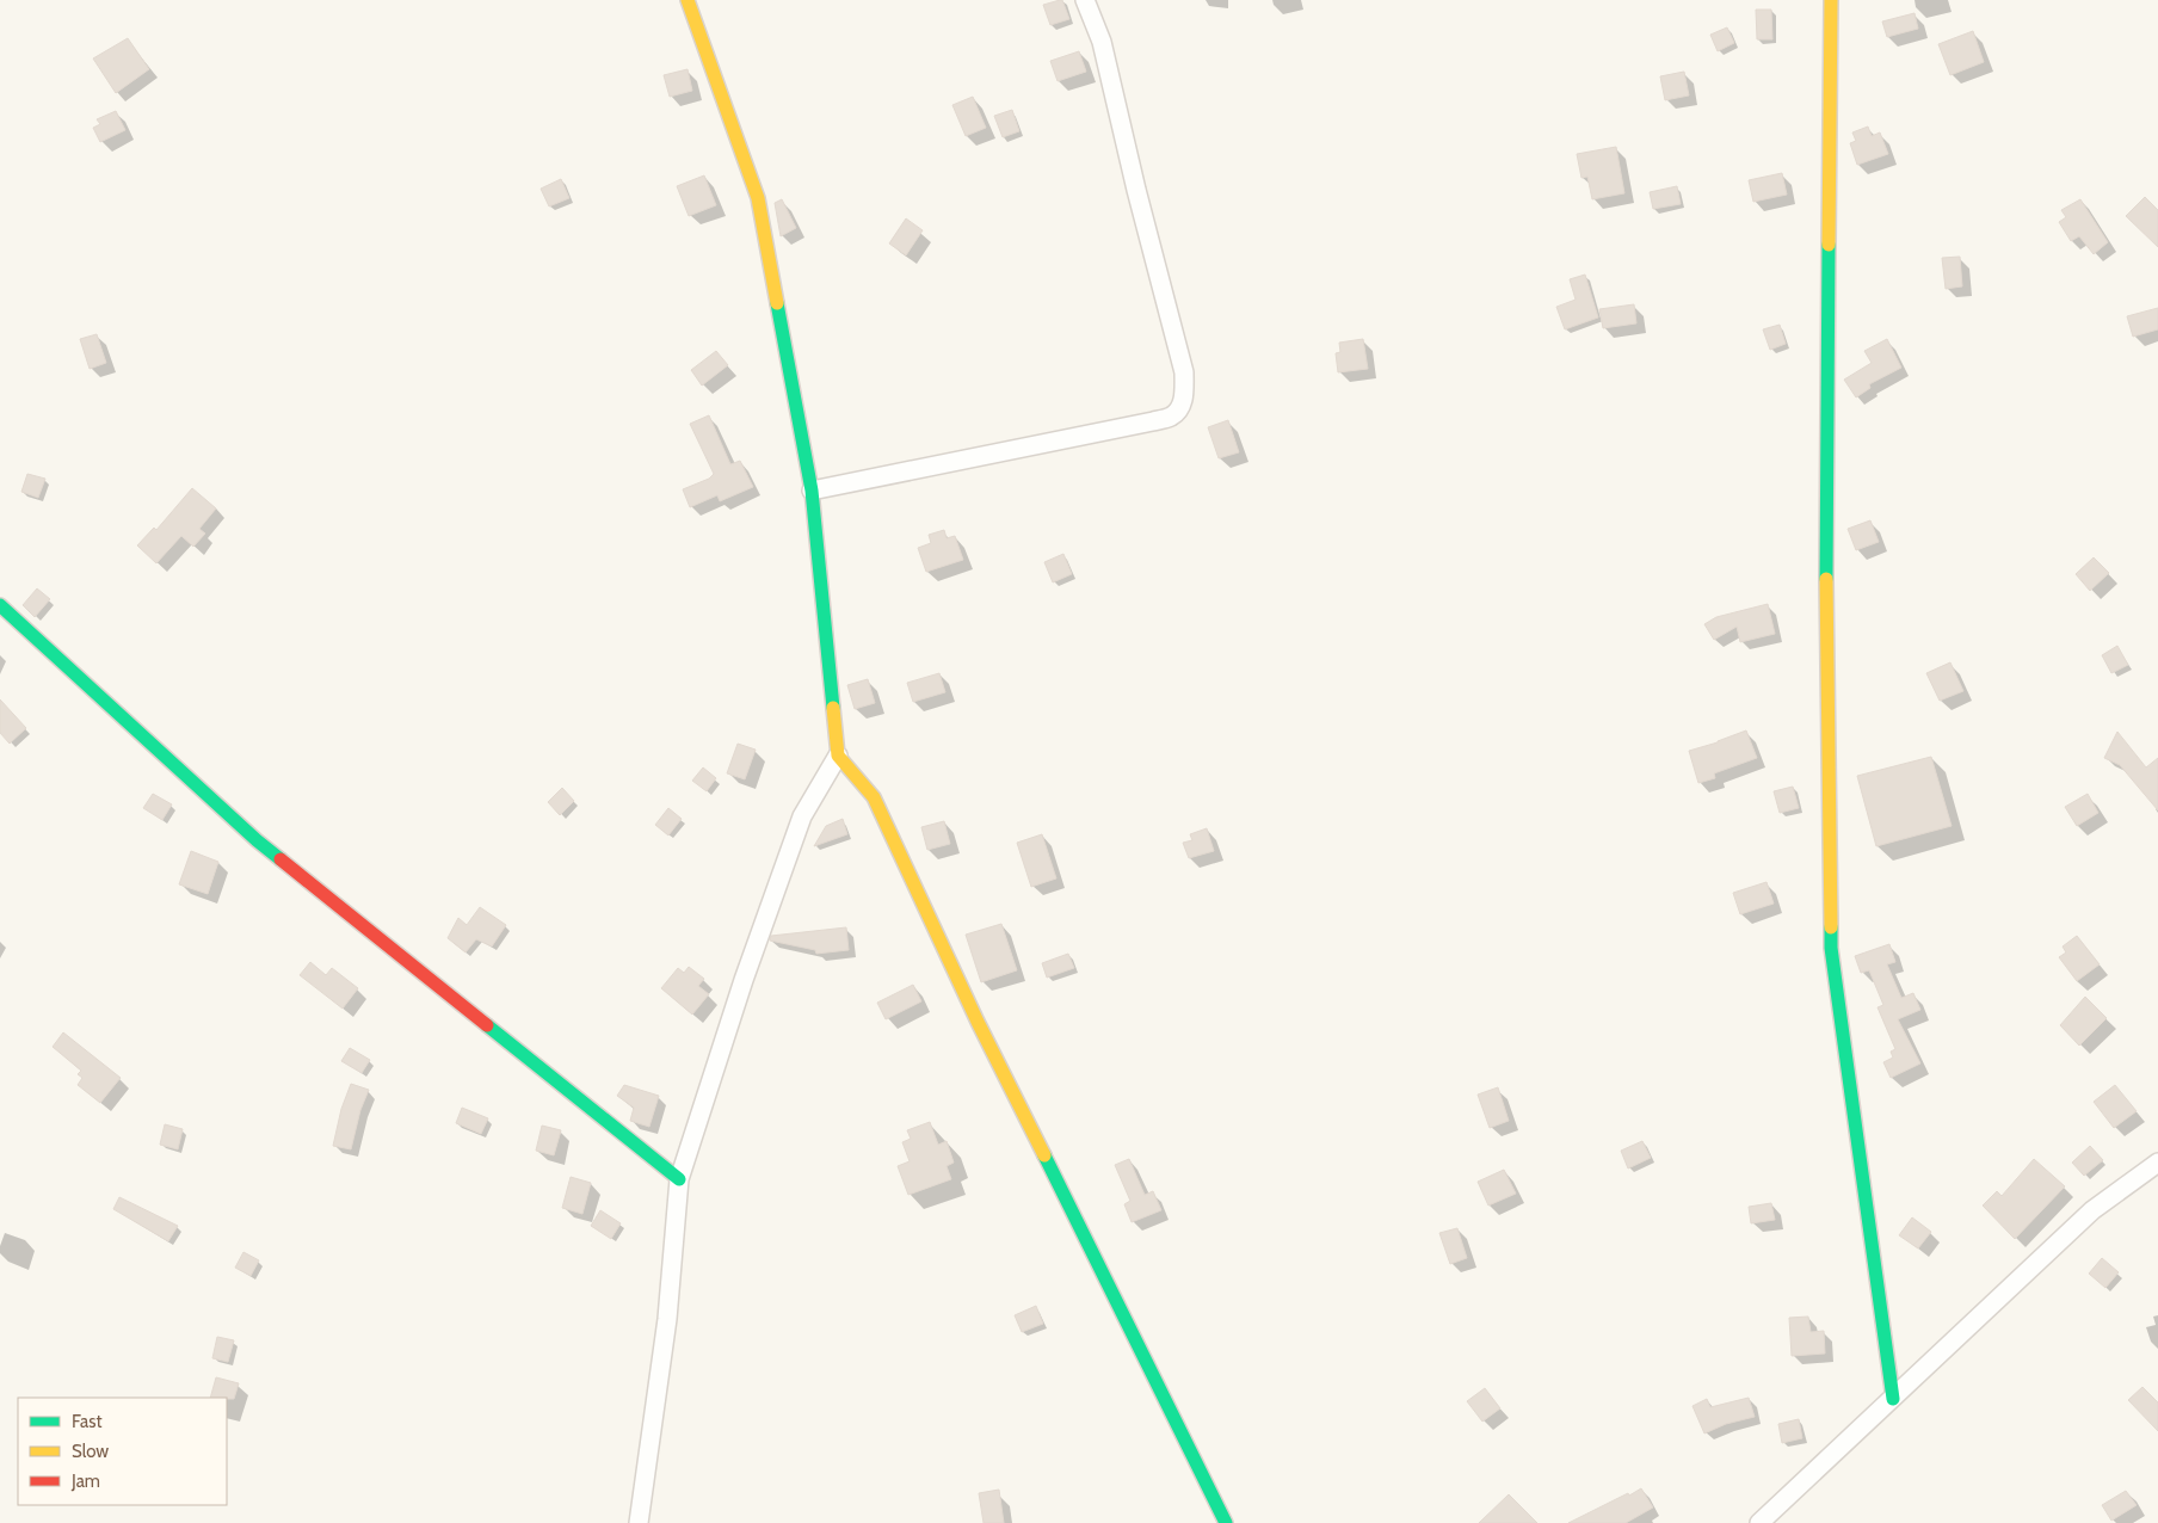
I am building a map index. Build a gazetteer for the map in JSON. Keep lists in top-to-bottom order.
{
  "legend": ["Fast", "Slow", "Jam"]
}
